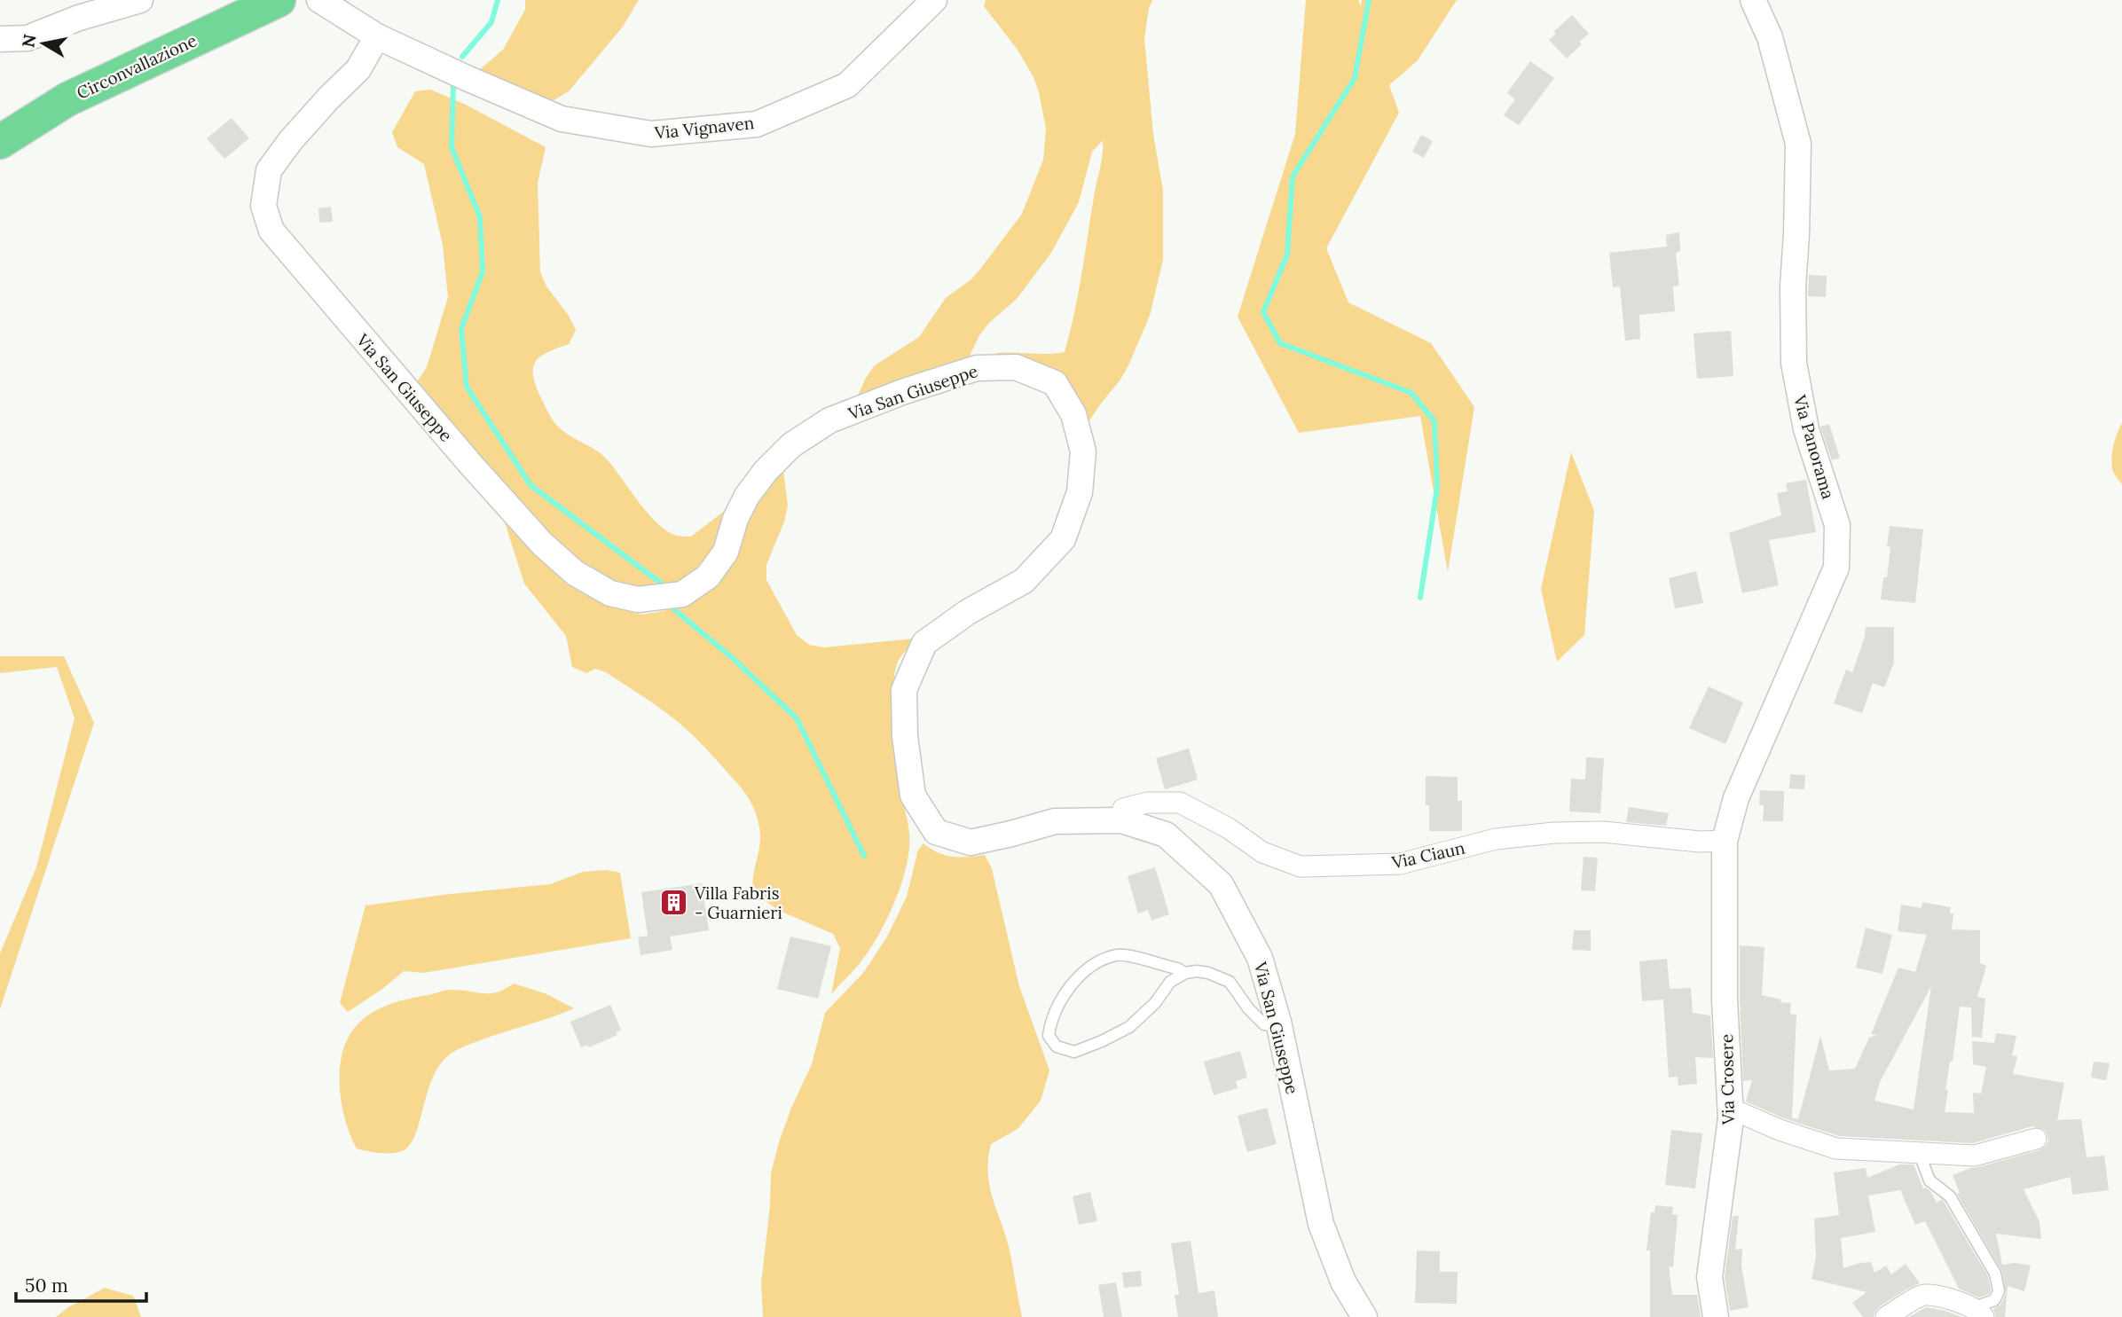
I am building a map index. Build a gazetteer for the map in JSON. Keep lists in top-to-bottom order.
{
  "streets": {
    "highway": ["Circonvallazione"],
    "street": [
      "Via Vignaven",
      "Via San Giuseppe",
      "Via Panorama",
      "Via Ciaun",
      "Via Crosere"
    ]
  },
  "crossings": [
    ["Via Vignaven", "Via San Giuseppe"],
    ["Via San Giuseppe", "Via Ciaun"],
    ["Via Panorama", "Via Ciaun"],
    ["Via Panorama", "Via Crosere"],
    ["Via Ciaun", "Via Crosere"]
  ],
  "places": {
    "building": ["Villa Fabris - Guarnieri"]
  },
  "scale_bar": "50 m",
  "north": "left"
}
